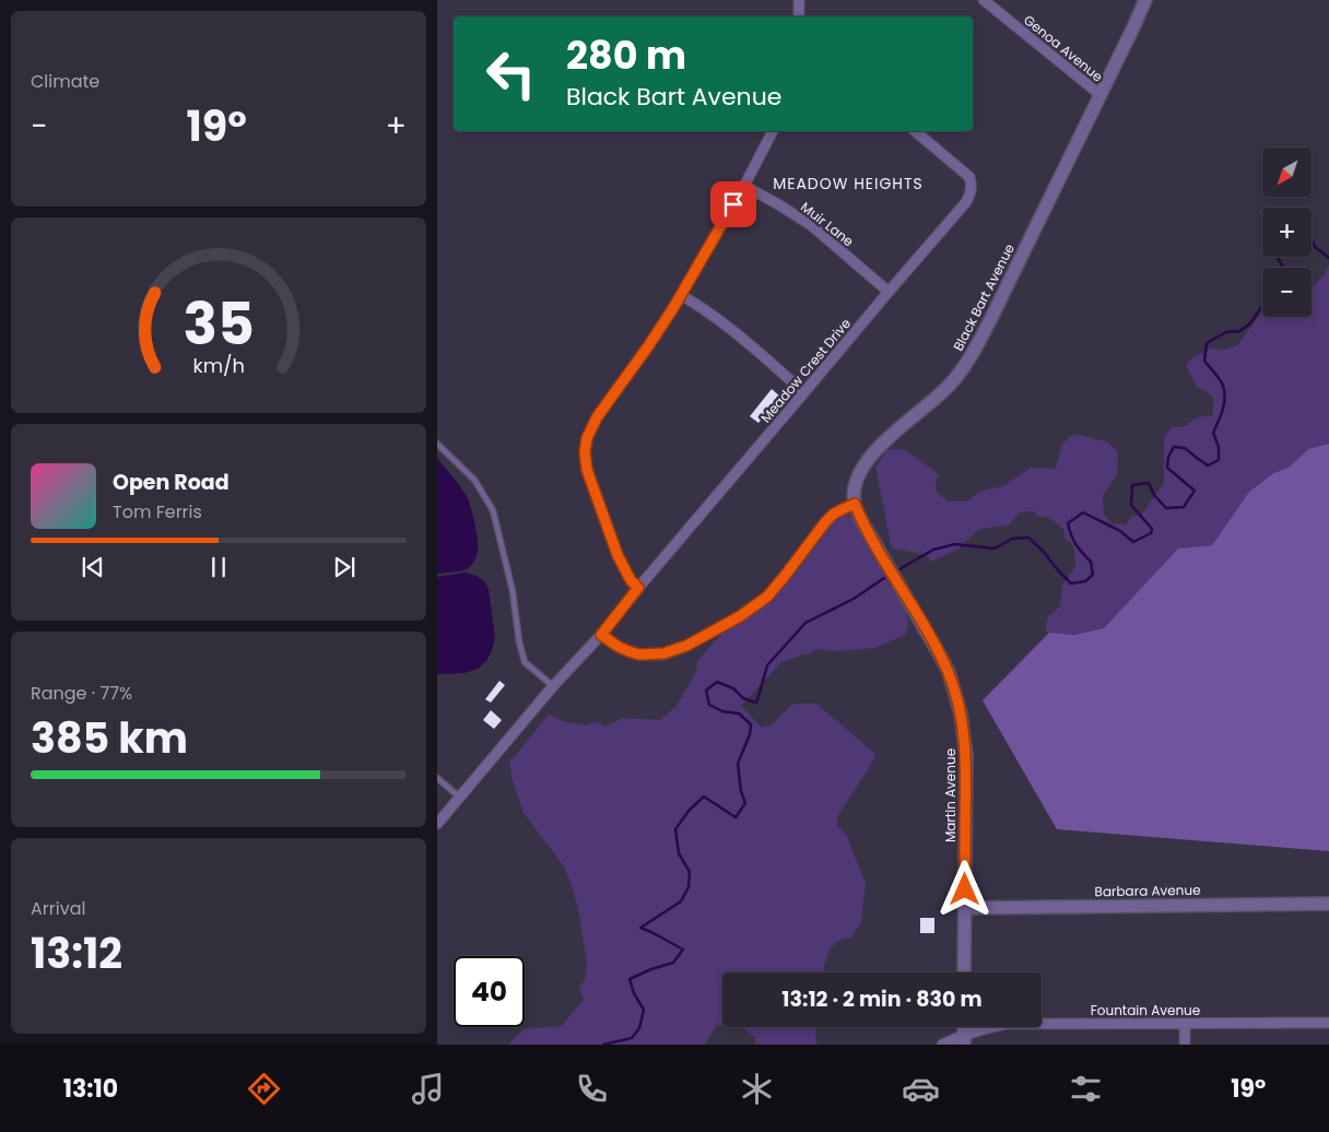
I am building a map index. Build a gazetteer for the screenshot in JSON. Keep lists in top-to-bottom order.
{
  "streets": {
    "street": [
      "Genoa Avenue",
      "Muir Lane",
      "Black Bart Avenue",
      "Meadow Crest Drive",
      "Martin Avenue",
      "Barbara Avenue",
      "Fountain Avenue"
    ]
  },
  "crossings": [
    ["Genoa Avenue", "Black Bart Avenue"],
    ["Muir Lane", "Meadow Crest Drive"],
    ["Black Bart Avenue", "Martin Avenue"],
    ["Martin Avenue", "Barbara Avenue"]
  ],
  "districts": ["MEADOW HEIGHTS"],
  "north": "bottom left",
  "page": {
    "tile": [
      "Climate",
      ["Range · 77%", "385 km"],
      ["Arrival", "13:12"]
    ],
    "turn": ["280 m", "Black Bart Avenue"],
    "heat": ["−", "19°", "+"],
    "map_buttons": ["+", "−"],
    "song": ["Open Road", "Tom Ferris"],
    "limit": "40",
    "trip": "13:12 · 2 min · 830 m",
    "tabs": ["13:10", "19°"],
    "gauge": ["35", "km/h"]
  }
}
